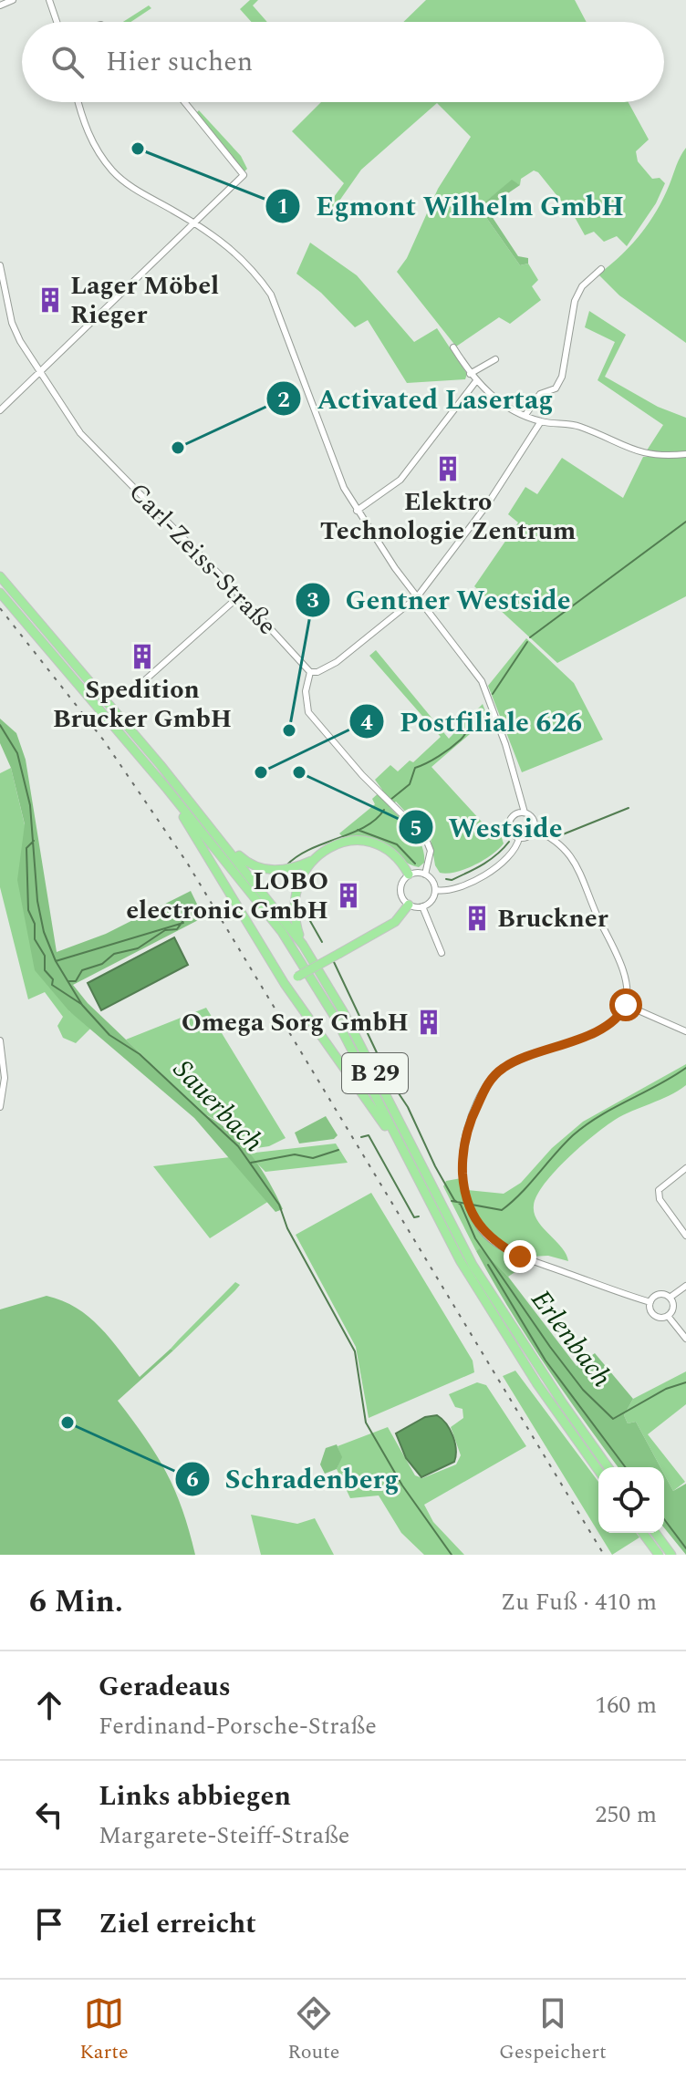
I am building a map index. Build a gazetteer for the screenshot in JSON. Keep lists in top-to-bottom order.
{
  "streets": {
    "highway": ["B 29"],
    "street": ["Carl-Zeiss-Straße"]
  },
  "water": ["Sauerbach", "Erlenbach"],
  "places": {
    "other": [
      "Egmont Wilhelm GmbH",
      "Activated Lasertag",
      "Gentner Westside",
      "Postfiliale 626",
      "Westside",
      "Schradenberg"
    ],
    "building": [
      "Lager Möbel Rieger",
      "Elektro Technologie Zentrum",
      "Spedition Brucker GmbH",
      "LOBO electronic GmbH",
      "Bruckner",
      "Omega Sorg GmbH"
    ]
  },
  "page": {
    "search": "Hier suchen",
    "heading": ["6 Min.", "Zu Fuß · 410 m"],
    "list": [
      ["Geradeaus", "Ferdinand-Porsche-Straße", "160 m"],
      ["Links abbiegen", "Margarete-Steiff-Straße", "250 m"],
      "Ziel erreicht"
    ],
    "nav": ["Karte", "Route", "Gespeichert"]
  }
}
